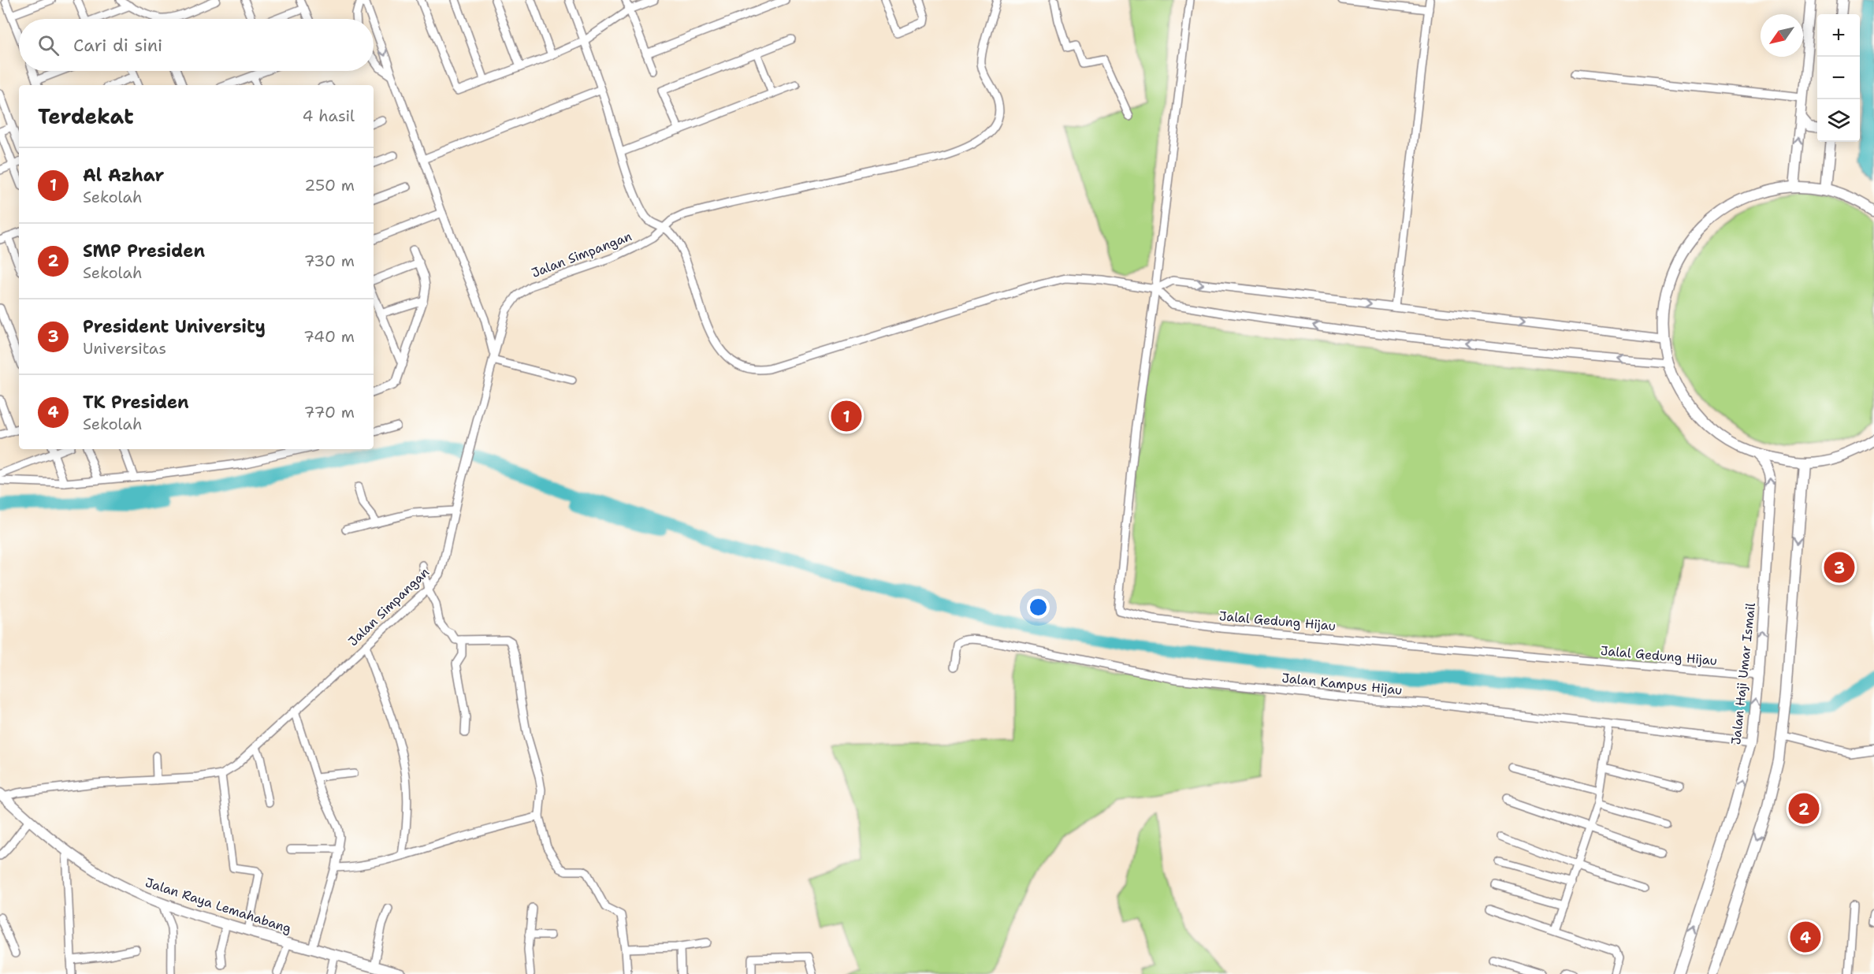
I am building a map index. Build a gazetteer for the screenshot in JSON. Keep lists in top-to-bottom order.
{
  "streets": {
    "main road": ["Jalan Haji Umar Ismail", "Jalan Raya Lemahabang"],
    "street": ["Jalan Simpangan", "Jalal Gedung Hijau", "Jalan Kampus Hijau"]
  },
  "crossings": [
    ["Jalan Simpangan", "Jalan Raya Lemahabang"],
    ["Jalal Gedung Hijau", "Jalan Haji Umar Ismail"],
    ["Jalan Haji Umar Ismail", "Jalan Kampus Hijau"]
  ],
  "north": "bottom left",
  "page": {
    "map_buttons": ["+", "−"],
    "search": "Cari di sini",
    "heading": ["Terdekat", "4 hasil"],
    "list": [
      {
        "mark": "1",
        "name": "Al Azhar",
        "note": "Sekolah",
        "value": "250 m"
      },
      {
        "mark": "2",
        "name": "SMP Presiden",
        "note": "Sekolah",
        "value": "730 m"
      },
      {
        "mark": "3",
        "name": "President University",
        "note": "Universitas",
        "value": "740 m"
      },
      {
        "mark": "4",
        "name": "TK Presiden",
        "note": "Sekolah",
        "value": "770 m"
      }
    ],
    "pins": [
      "1",
      "3",
      "2",
      "4"
    ]
  }
}
